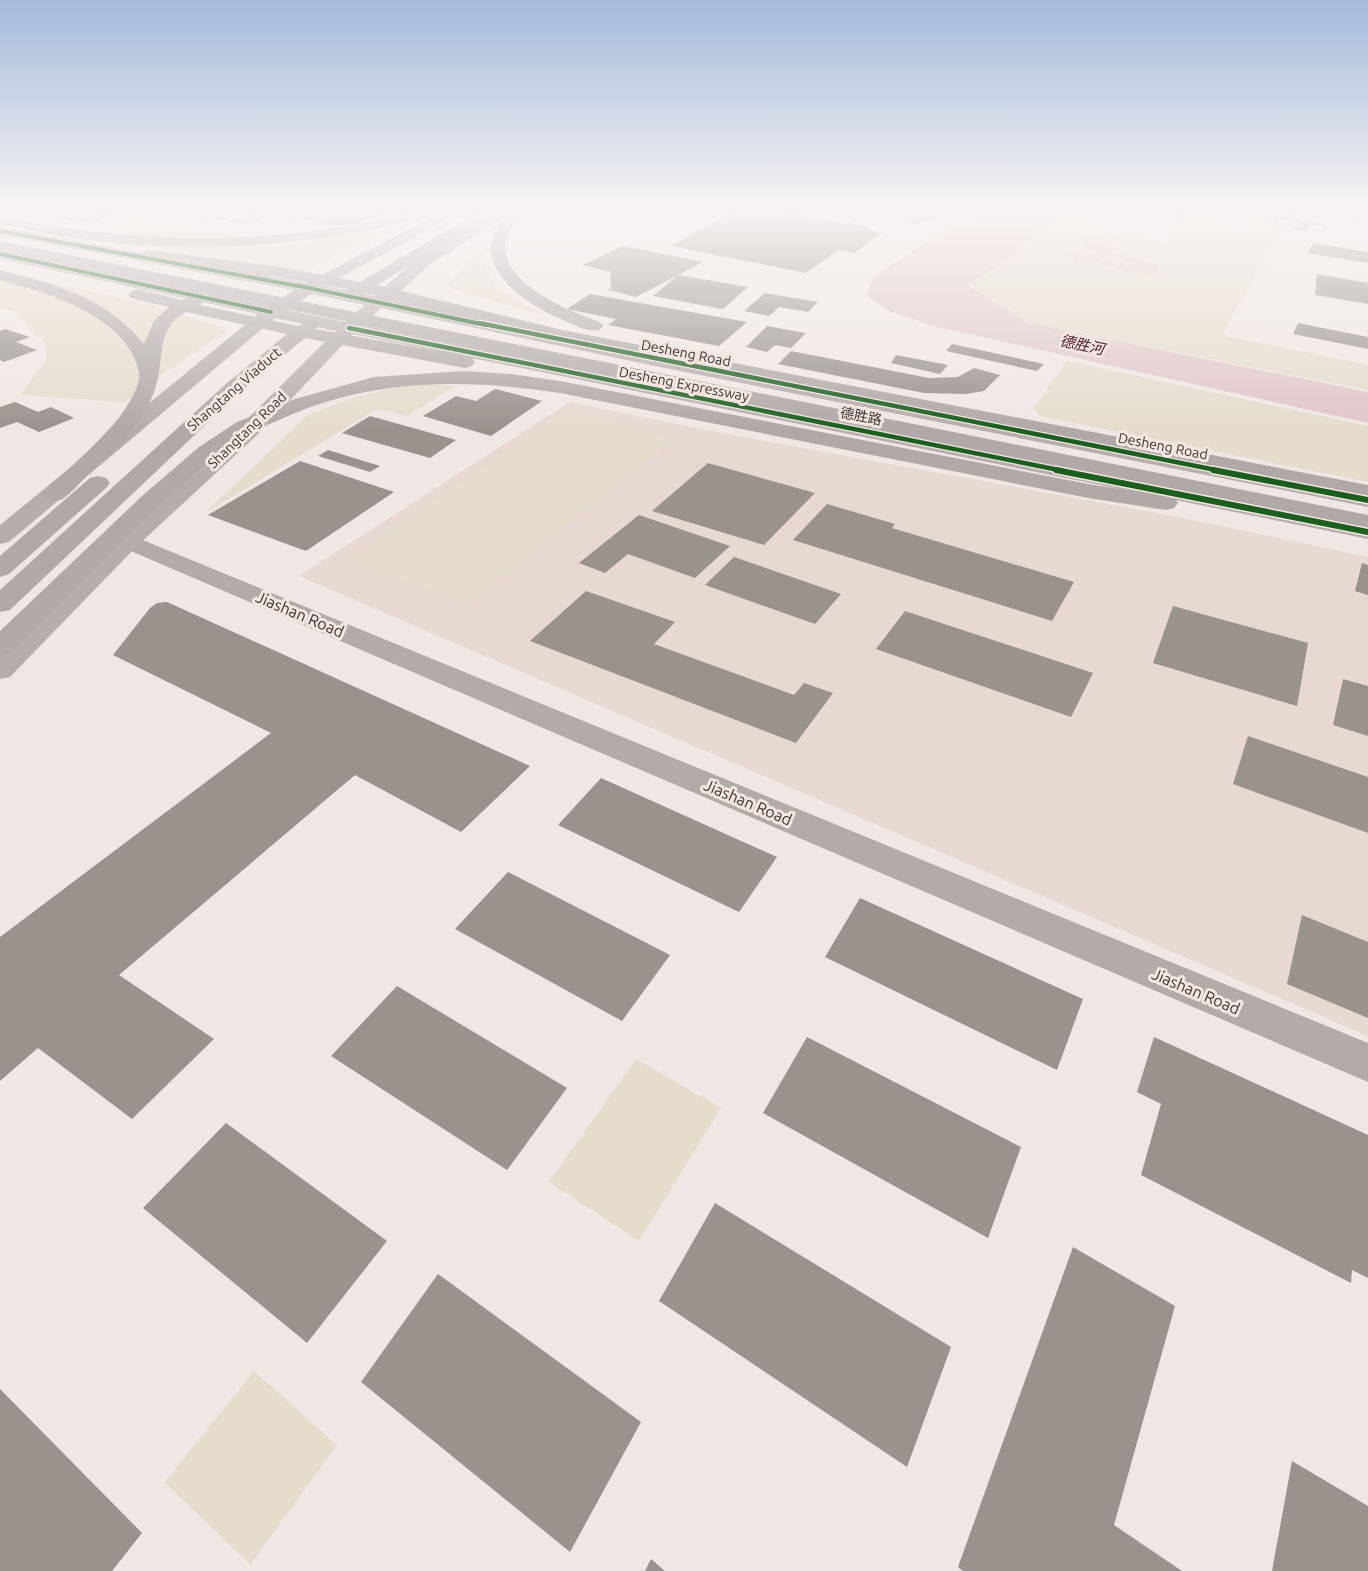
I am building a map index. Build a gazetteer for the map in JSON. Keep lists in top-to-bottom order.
{
  "streets": {
    "highway": ["Desheng Expressway", "Shangtang Viaduct"],
    "main road": ["Desheng Road", "德胜路", "Shangtang Road"],
    "street": ["Jiashan Road"]
  },
  "crossings": [
    ["Desheng Road", "Shangtang Road"],
    ["德胜路", "Shangtang Road"],
    ["Shangtang Road", "Jiashan Road"]
  ],
  "water": ["德胜河"]
}
